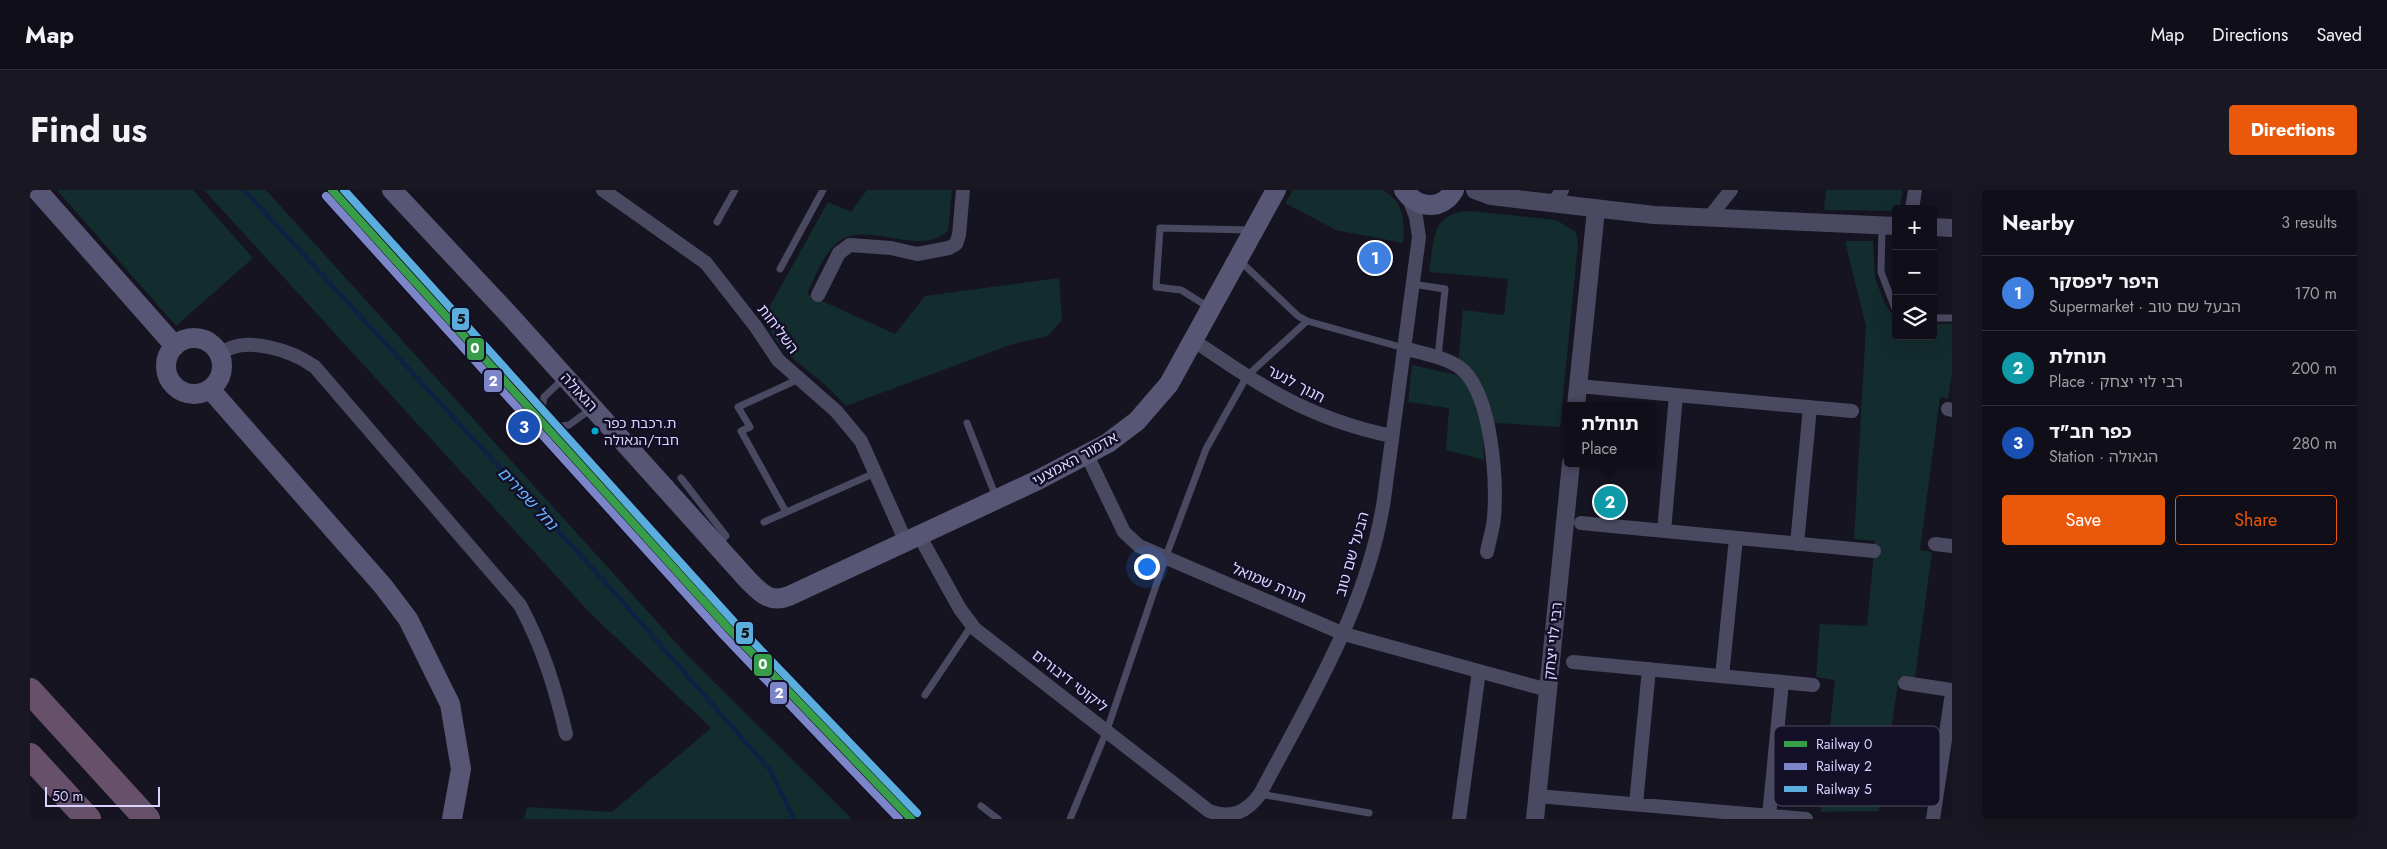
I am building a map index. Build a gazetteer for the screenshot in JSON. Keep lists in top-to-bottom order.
{
  "streets": {
    "main road": ["הגאולה", "אדמור האמצעי"],
    "street": [
      "השליחות",
      "חנוך לנער",
      "הבעל שם טוב",
      "תורת שמואל",
      "רבי לוי יצחק",
      "ליקוטי דיבורים"
    ]
  },
  "crossings": [
    ["השליחות", "אדמור האמצעי"],
    ["השליחות", "ליקוטי דיבורים"],
    ["חנוך לנער", "אדמור האמצעי"],
    ["חנוך לנער", "הבעל שם טוב"],
    ["הגאולה", "אדמור האמצעי"],
    ["אדמור האמצעי", "תורת שמואל"],
    ["אדמור האמצעי", "ליקוטי דיבורים"],
    ["הבעל שם טוב", "תורת שמואל"],
    ["הבעל שם טוב", "ליקוטי דיבורים"],
    ["תורת שמואל", "רבי לוי יצחק"]
  ],
  "water": ["נחל שפירים"],
  "places": ["ת.רכבת כפר חבד/הגאולה"],
  "lines": ["rail line 0", "rail line 5", "rail line 2"],
  "legend": ["Railway 0", "Railway 2", "Railway 5"],
  "scale_bar": "50 m",
  "page": {
    "header": "Map",
    "nav": ["Map", "Directions", "Saved"],
    "title": "Find us",
    "buttons": [
      "Directions",
      ["Save", "Share"]
    ],
    "heading": ["Nearby", "3 results"],
    "map_buttons": ["+", "−"],
    "pins": ["1", "3", "2"],
    "list": [
      {
        "mark": "1",
        "name": "היפר ליפסקר",
        "note": "Supermarket · הבעל שם טוב",
        "value": "170 m"
      },
      {
        "mark": "2",
        "name": "תוחלת",
        "note": "Place · רבי לוי יצחק",
        "value": "200 m"
      },
      {
        "mark": "3",
        "name": "כפר חב\"ד",
        "note": "Station · הגאולה",
        "value": "280 m"
      }
    ],
    "popup": ["תוחלת", "Place"],
    "scale": "50 m"
  }
}
